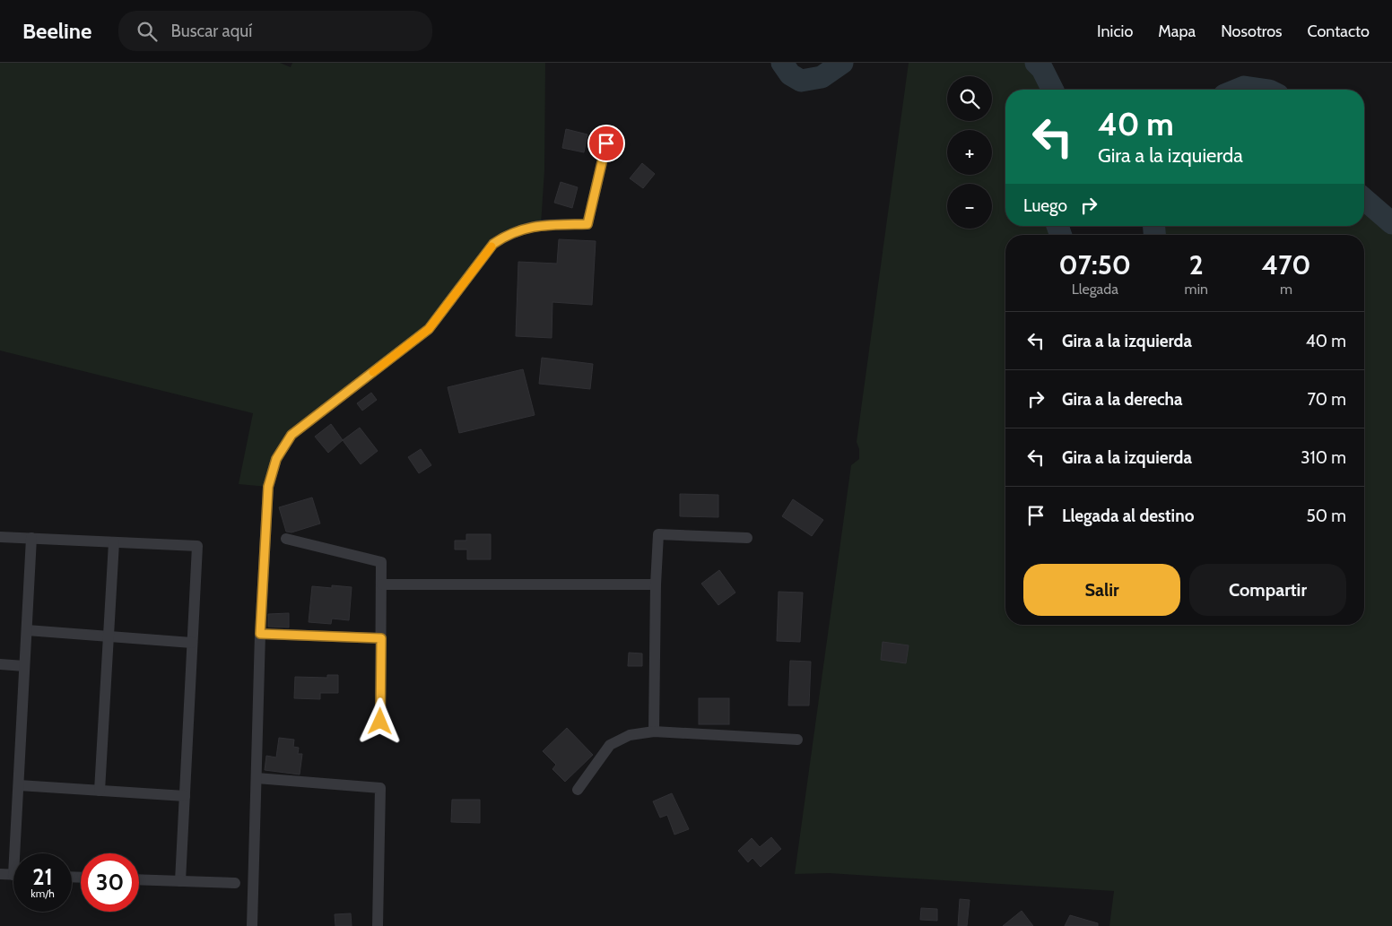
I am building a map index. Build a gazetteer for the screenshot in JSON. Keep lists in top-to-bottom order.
{
  "page": {
    "header": "Beeline",
    "search": "Buscar aquí",
    "nav": [
      "Inicio",
      "Mapa",
      "Nosotros",
      "Contacto"
    ],
    "map_buttons": ["+", "−"],
    "turn": ["40 m", "Gira a la izquierda"],
    "then": "Luego",
    "eta": [
      "07:50",
      "Llegada",
      "2",
      "min",
      "470",
      "m"
    ],
    "list": [
      {
        "name": "Gira a la izquierda",
        "value": "40 m"
      },
      {
        "name": "Gira a la derecha",
        "value": "70 m"
      },
      {
        "name": "Gira a la izquierda",
        "value": "310 m"
      },
      {
        "name": "Llegada al destino",
        "value": "50 m"
      }
    ],
    "buttons": ["Salir", "Compartir"],
    "speed": "21 km/h",
    "limit": "30"
  }
}
